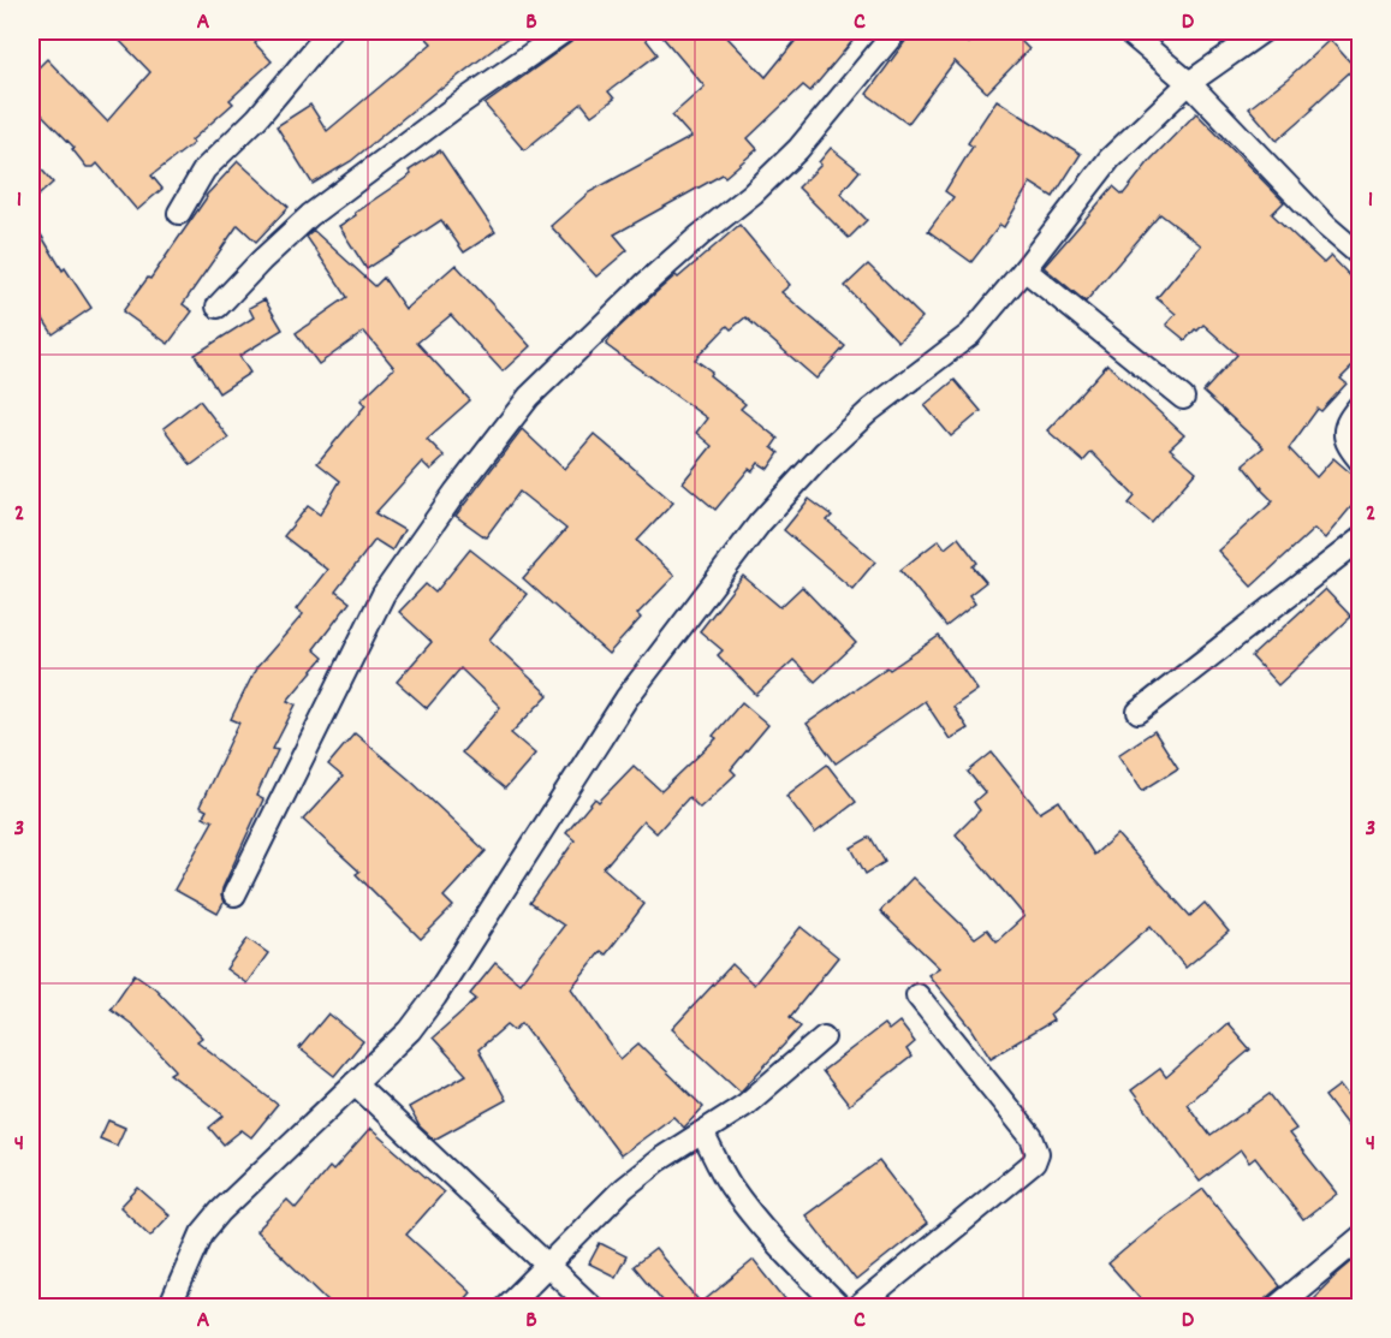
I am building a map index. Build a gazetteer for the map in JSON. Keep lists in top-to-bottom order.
{
  "grid": {
    "columns": [
      "A",
      "B",
      "C",
      "D"
    ],
    "rows": [
      "1",
      "2",
      "3",
      "4"
    ]
  }
}
